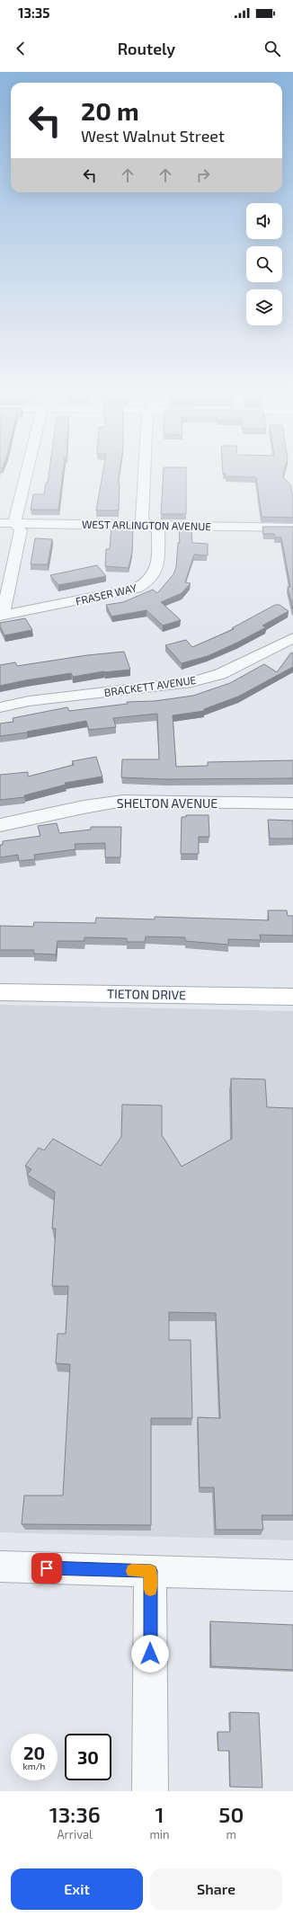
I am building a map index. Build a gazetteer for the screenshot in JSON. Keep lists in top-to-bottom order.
{
  "streets": {
    "main road": ["TIETON DRIVE"],
    "street": [
      "WEST ARLINGTON AVENUE",
      "FRASER WAY",
      "BRACKETT AVENUE",
      "SHELTON AVENUE"
    ]
  },
  "crossings": [
    ["WEST ARLINGTON AVENUE", "FRASER WAY"]
  ],
  "page": {
    "status": "13:35",
    "header": "Routely",
    "turn": ["20 m", "West Walnut Street"],
    "speed": "20 km/h",
    "limit": "30",
    "eta": [
      "13:36",
      "Arrival",
      "1",
      "min",
      "50",
      "m"
    ],
    "buttons": ["Exit", "Share"]
  }
}
